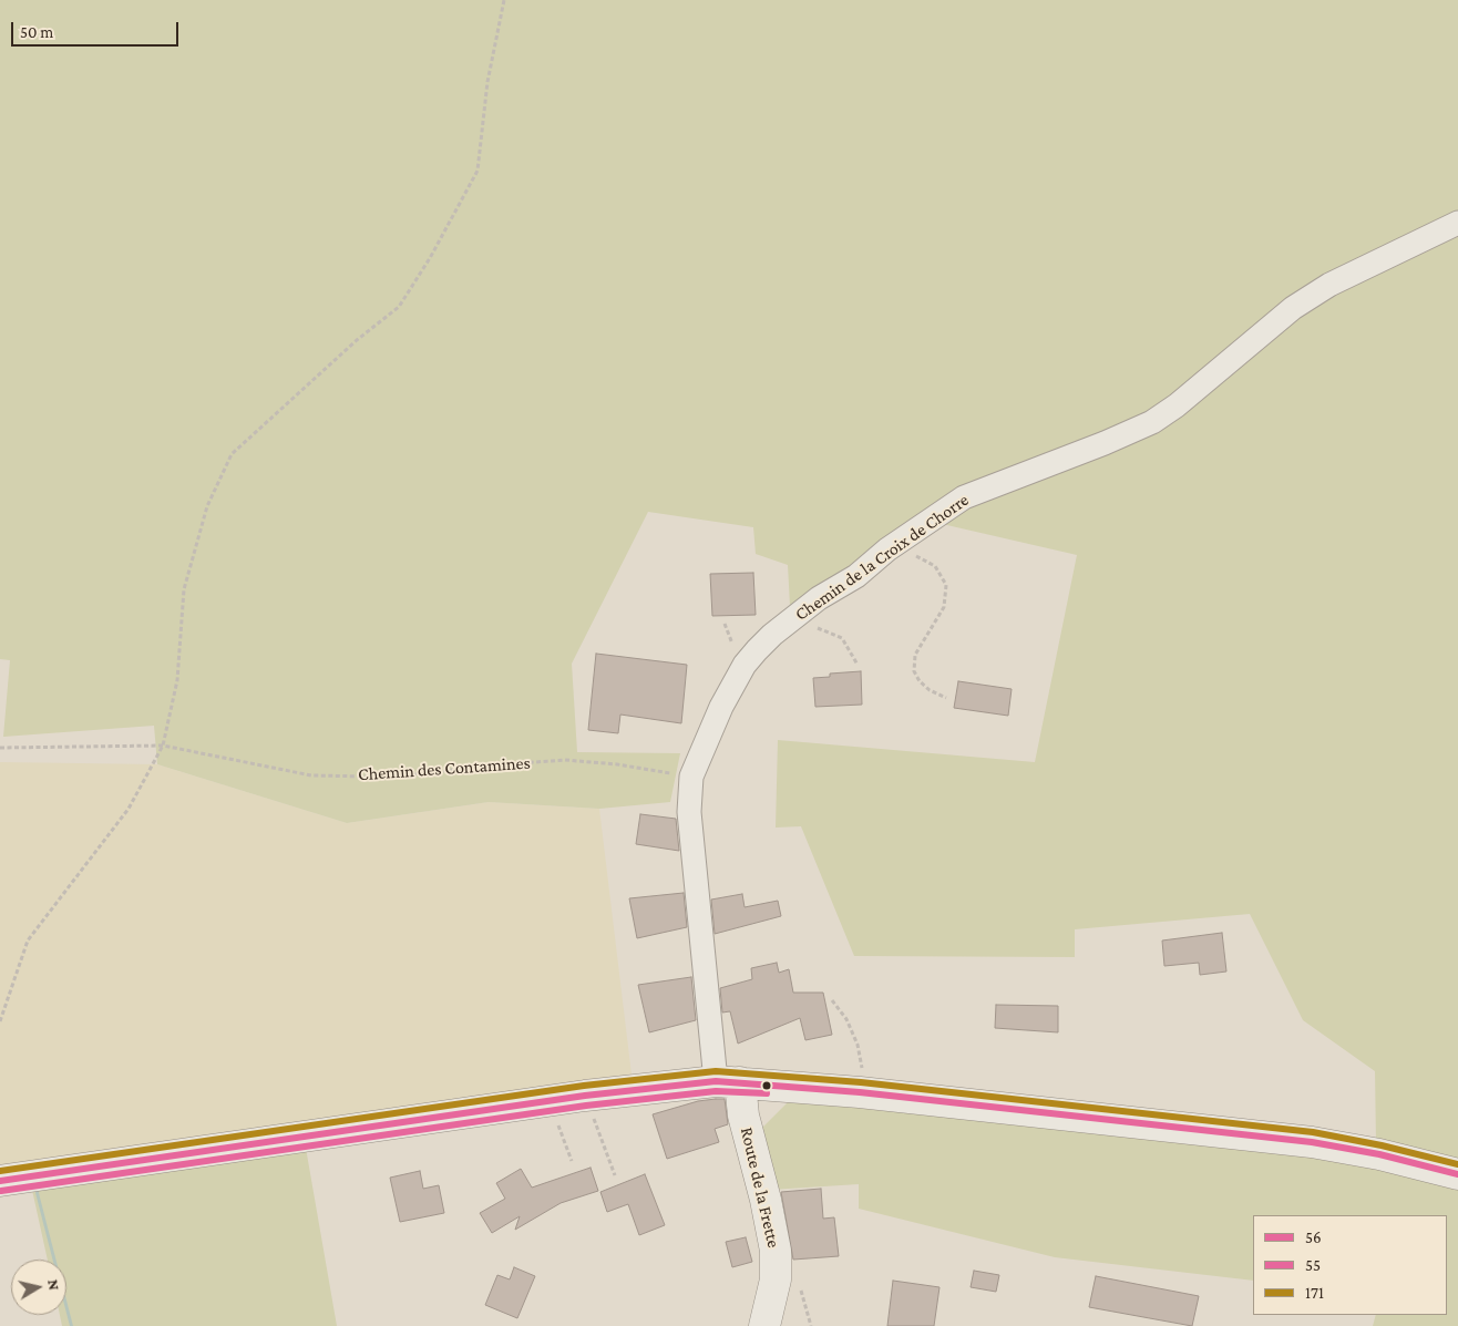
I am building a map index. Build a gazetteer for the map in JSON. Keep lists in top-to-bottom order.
{
  "streets": {
    "street": ["Chemin de la Croix de Chorre", "Route de la Frette"],
    "path": ["Chemin des Contamines"]
  },
  "crossings": [
    ["Chemin de la Croix de Chorre", "Chemin des Contamines"],
    ["Chemin de la Croix de Chorre", "Route de la Frette"]
  ],
  "lines": ["transit line 171", "transit line 56", "transit line 55"],
  "legend": ["56", "55", "171"],
  "scale_bar": "50 m",
  "north": "right"
}
